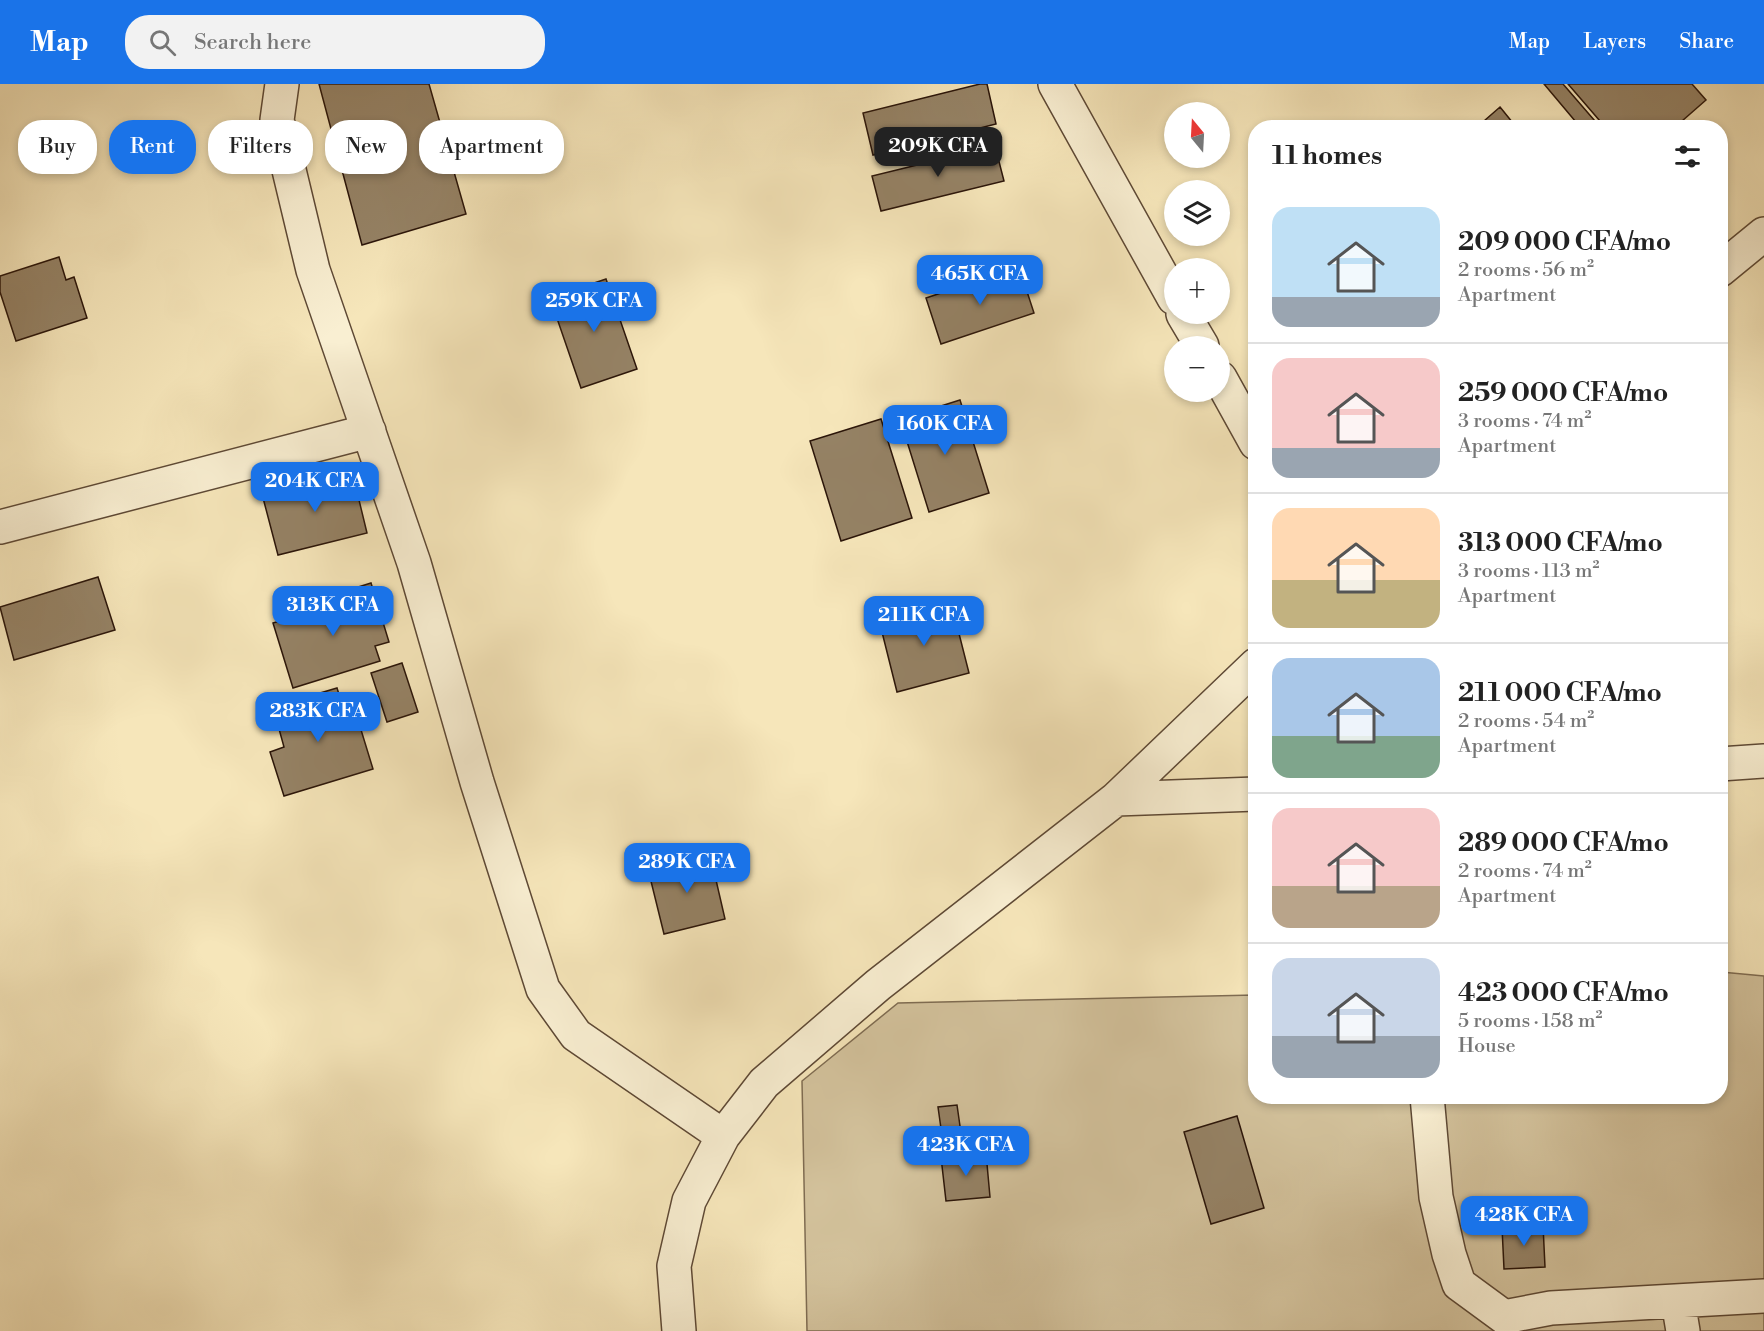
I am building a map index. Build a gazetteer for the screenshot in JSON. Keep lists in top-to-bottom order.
{
  "north": "top",
  "page": {
    "header": "Map",
    "search": "Search here",
    "nav": ["Map", "Layers", "Share"],
    "map_buttons": ["+", "−"],
    "chip": [
      "Buy",
      "Rent",
      "Filters",
      "New",
      "Apartment"
    ],
    "heading": "11 homes",
    "price": [
      "209K CFA",
      "465K CFA",
      "259K CFA",
      "160K CFA",
      "204K CFA",
      "313K CFA",
      "211K CFA",
      "283K CFA",
      "289K CFA",
      "423K CFA",
      "428K CFA"
    ],
    "list": [
      {
        "name": "209 000 CFA/mo",
        "note": "2 rooms · 56 m² · Apartment"
      },
      {
        "name": "259 000 CFA/mo",
        "note": "3 rooms · 74 m² · Apartment"
      },
      {
        "name": "313 000 CFA/mo",
        "note": "3 rooms · 113 m² · Apartment"
      },
      {
        "name": "211 000 CFA/mo",
        "note": "2 rooms · 54 m² · Apartment"
      },
      {
        "name": "289 000 CFA/mo",
        "note": "2 rooms · 74 m² · Apartment"
      },
      {
        "name": "423 000 CFA/mo",
        "note": "5 rooms · 158 m² · House"
      }
    ]
  }
}
